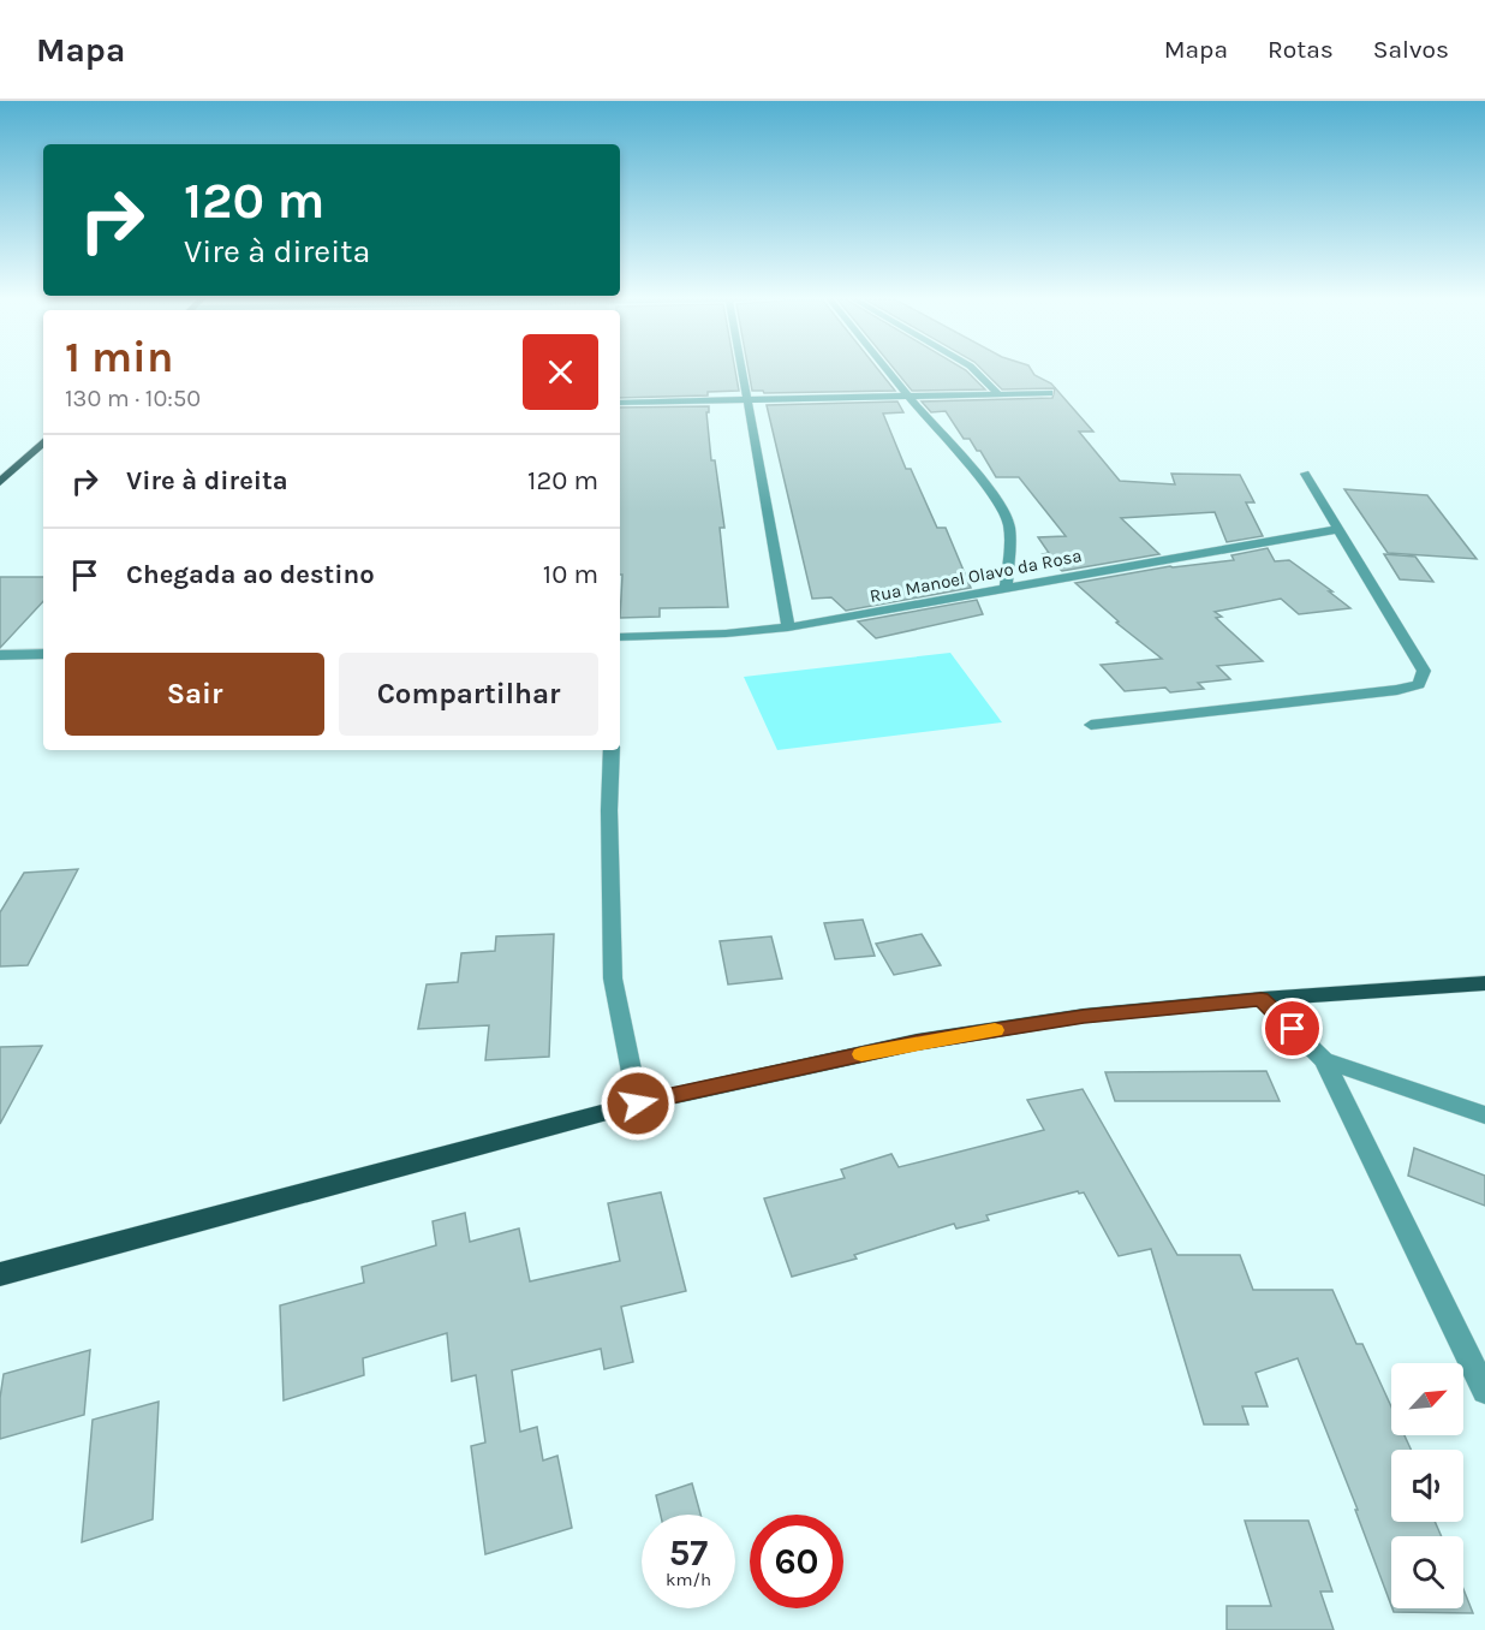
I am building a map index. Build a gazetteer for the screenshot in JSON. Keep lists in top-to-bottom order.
{
  "streets": {
    "street": ["Rua Manoel Olavo da Rosa"]
  },
  "north": "top right",
  "page": {
    "header": "Mapa",
    "nav": ["Mapa", "Rotas", "Salvos"],
    "turn": ["120 m", "Vire à direita"],
    "heading": ["1 min", "130 m · 10:50"],
    "list": [
      {
        "name": "Vire à direita",
        "value": "120 m"
      },
      {
        "name": "Chegada ao destino",
        "value": "10 m"
      }
    ],
    "buttons": ["Sair", "Compartilhar"],
    "speed": "57 km/h",
    "limit": "60"
  }
}
